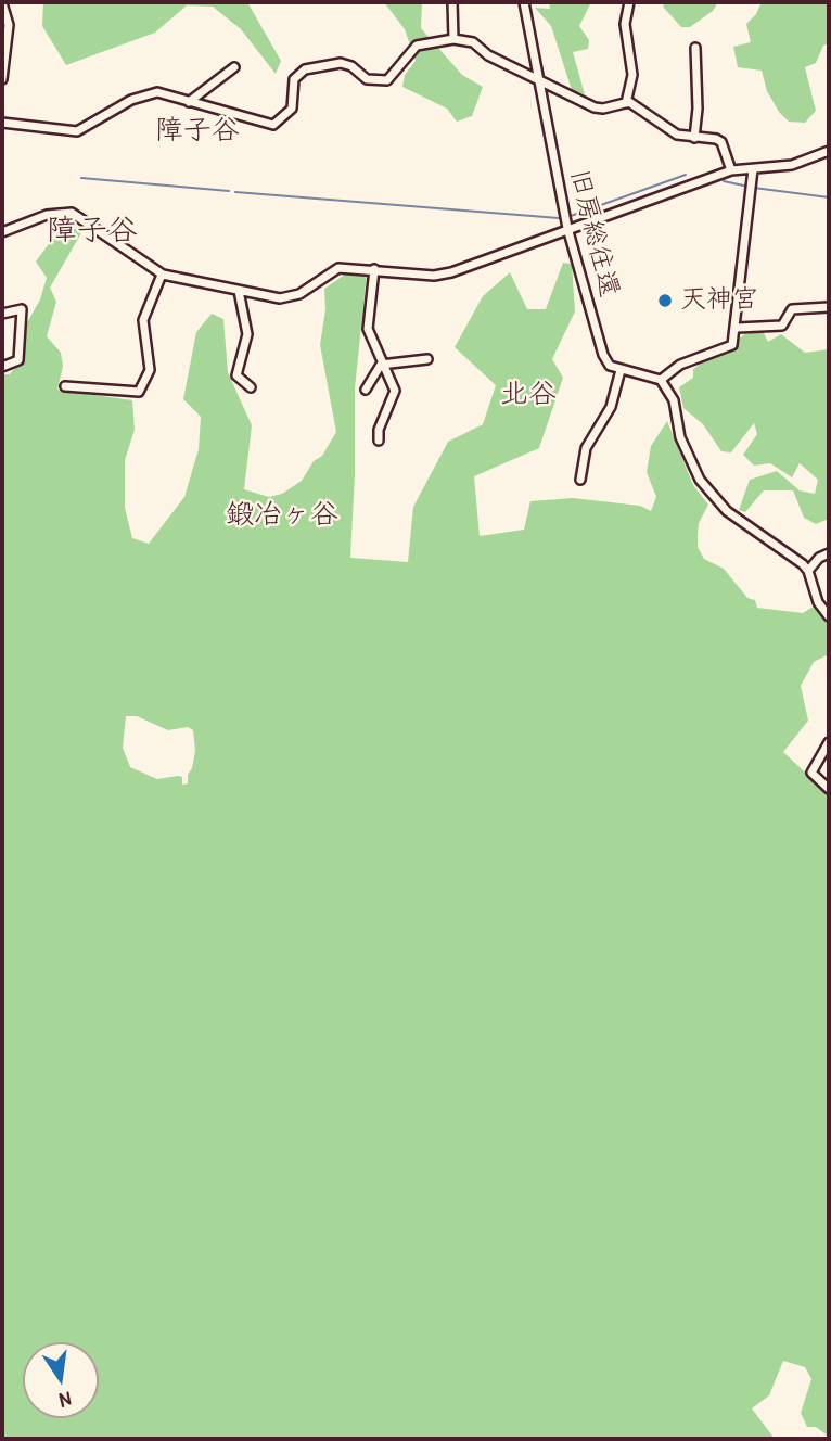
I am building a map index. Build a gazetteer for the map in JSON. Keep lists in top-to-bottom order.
{
  "streets": {
    "street": ["旧房総往還"]
  },
  "districts": [
    "障子谷",
    "障子谷",
    "北谷",
    "鍛冶ヶ谷"
  ],
  "places": ["天神宮"],
  "north": "bottom"
}
